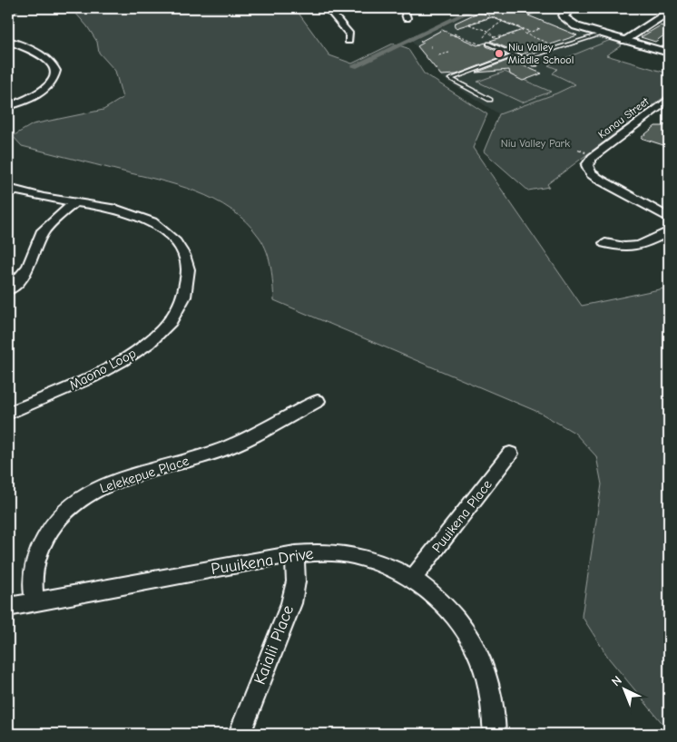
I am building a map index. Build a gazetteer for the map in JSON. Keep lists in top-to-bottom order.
{
  "streets": {
    "street": [
      "Kanau Street",
      "Maono Loop",
      "Lelekepue Place",
      "Puuikena Place",
      "Puuikena Drive",
      "Kaialii Place"
    ]
  },
  "crossings": [
    ["Lelekepue Place", "Puuikena Drive"],
    ["Puuikena Place", "Puuikena Drive"],
    ["Puuikena Drive", "Kaialii Place"]
  ],
  "parks": ["Niu Valley Park"],
  "places": ["Niu Valley Middle School"],
  "north": "top left"
}
